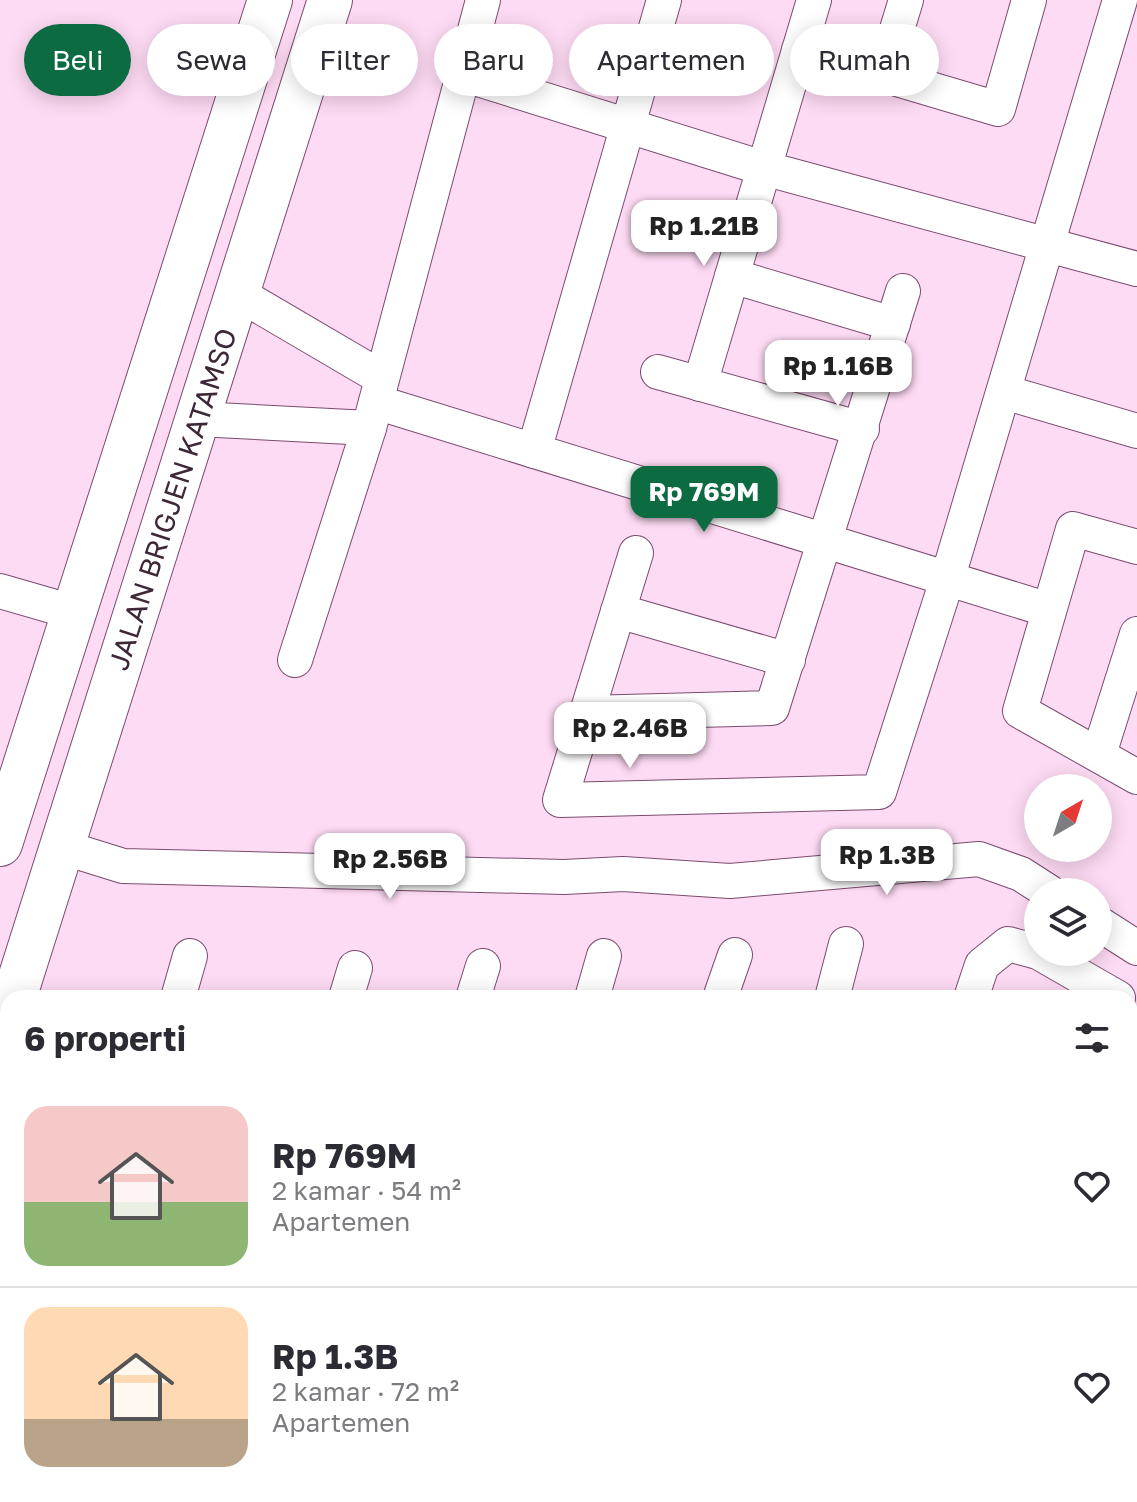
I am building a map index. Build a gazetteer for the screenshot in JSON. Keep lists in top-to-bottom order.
{
  "streets": {
    "highway": ["JALAN BRIGJEN KATAMSO"]
  },
  "north": "top right",
  "page": {
    "chip": [
      "Beli",
      "Sewa",
      "Filter",
      "Baru",
      "Apartemen",
      "Rumah"
    ],
    "price": [
      "Rp 1.21B",
      "Rp 1.16B",
      "Rp 769M",
      "Rp 2.46B",
      "Rp 1.3B",
      "Rp 2.56B"
    ],
    "heading": "6 properti",
    "list": [
      {
        "name": "Rp 769M",
        "note": "2 kamar · 54 m² · Apartemen"
      },
      {
        "name": "Rp 1.3B",
        "note": "2 kamar · 72 m² · Apartemen"
      }
    ]
  }
}
